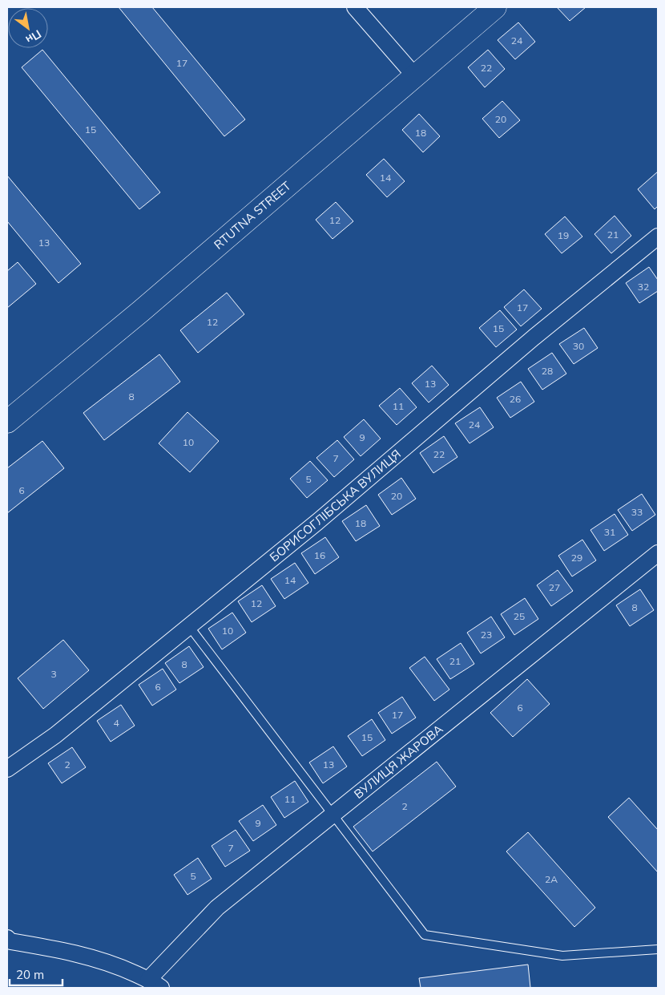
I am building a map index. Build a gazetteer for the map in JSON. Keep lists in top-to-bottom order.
{
  "streets": {
    "main road": ["RTUTNA STREET"],
    "street": ["БОРИСОГЛІБСЬКА ВУЛИЦЯ", "ВУЛИЦЯ ЖАРОВА"]
  },
  "house_numbers": [
    "24",
    "17",
    "22",
    "20",
    "15",
    "18",
    "14",
    "12",
    "21",
    "19",
    "13",
    "32",
    "17",
    "12",
    "15",
    "30",
    "28",
    "13",
    "8",
    "26",
    "11",
    "24",
    "9",
    "10",
    "22",
    "7",
    "5",
    "6",
    "20",
    "33",
    "18",
    "31",
    "16",
    "29",
    "14",
    "27",
    "12",
    "8",
    "25",
    "10",
    "23",
    "21",
    "8",
    "3",
    "6",
    "6",
    "17",
    "4",
    "15",
    "2",
    "13",
    "11",
    "2",
    "9",
    "7",
    "5",
    "2А"
  ],
  "scale_bar": "20 m",
  "north": "bottom right"
}
